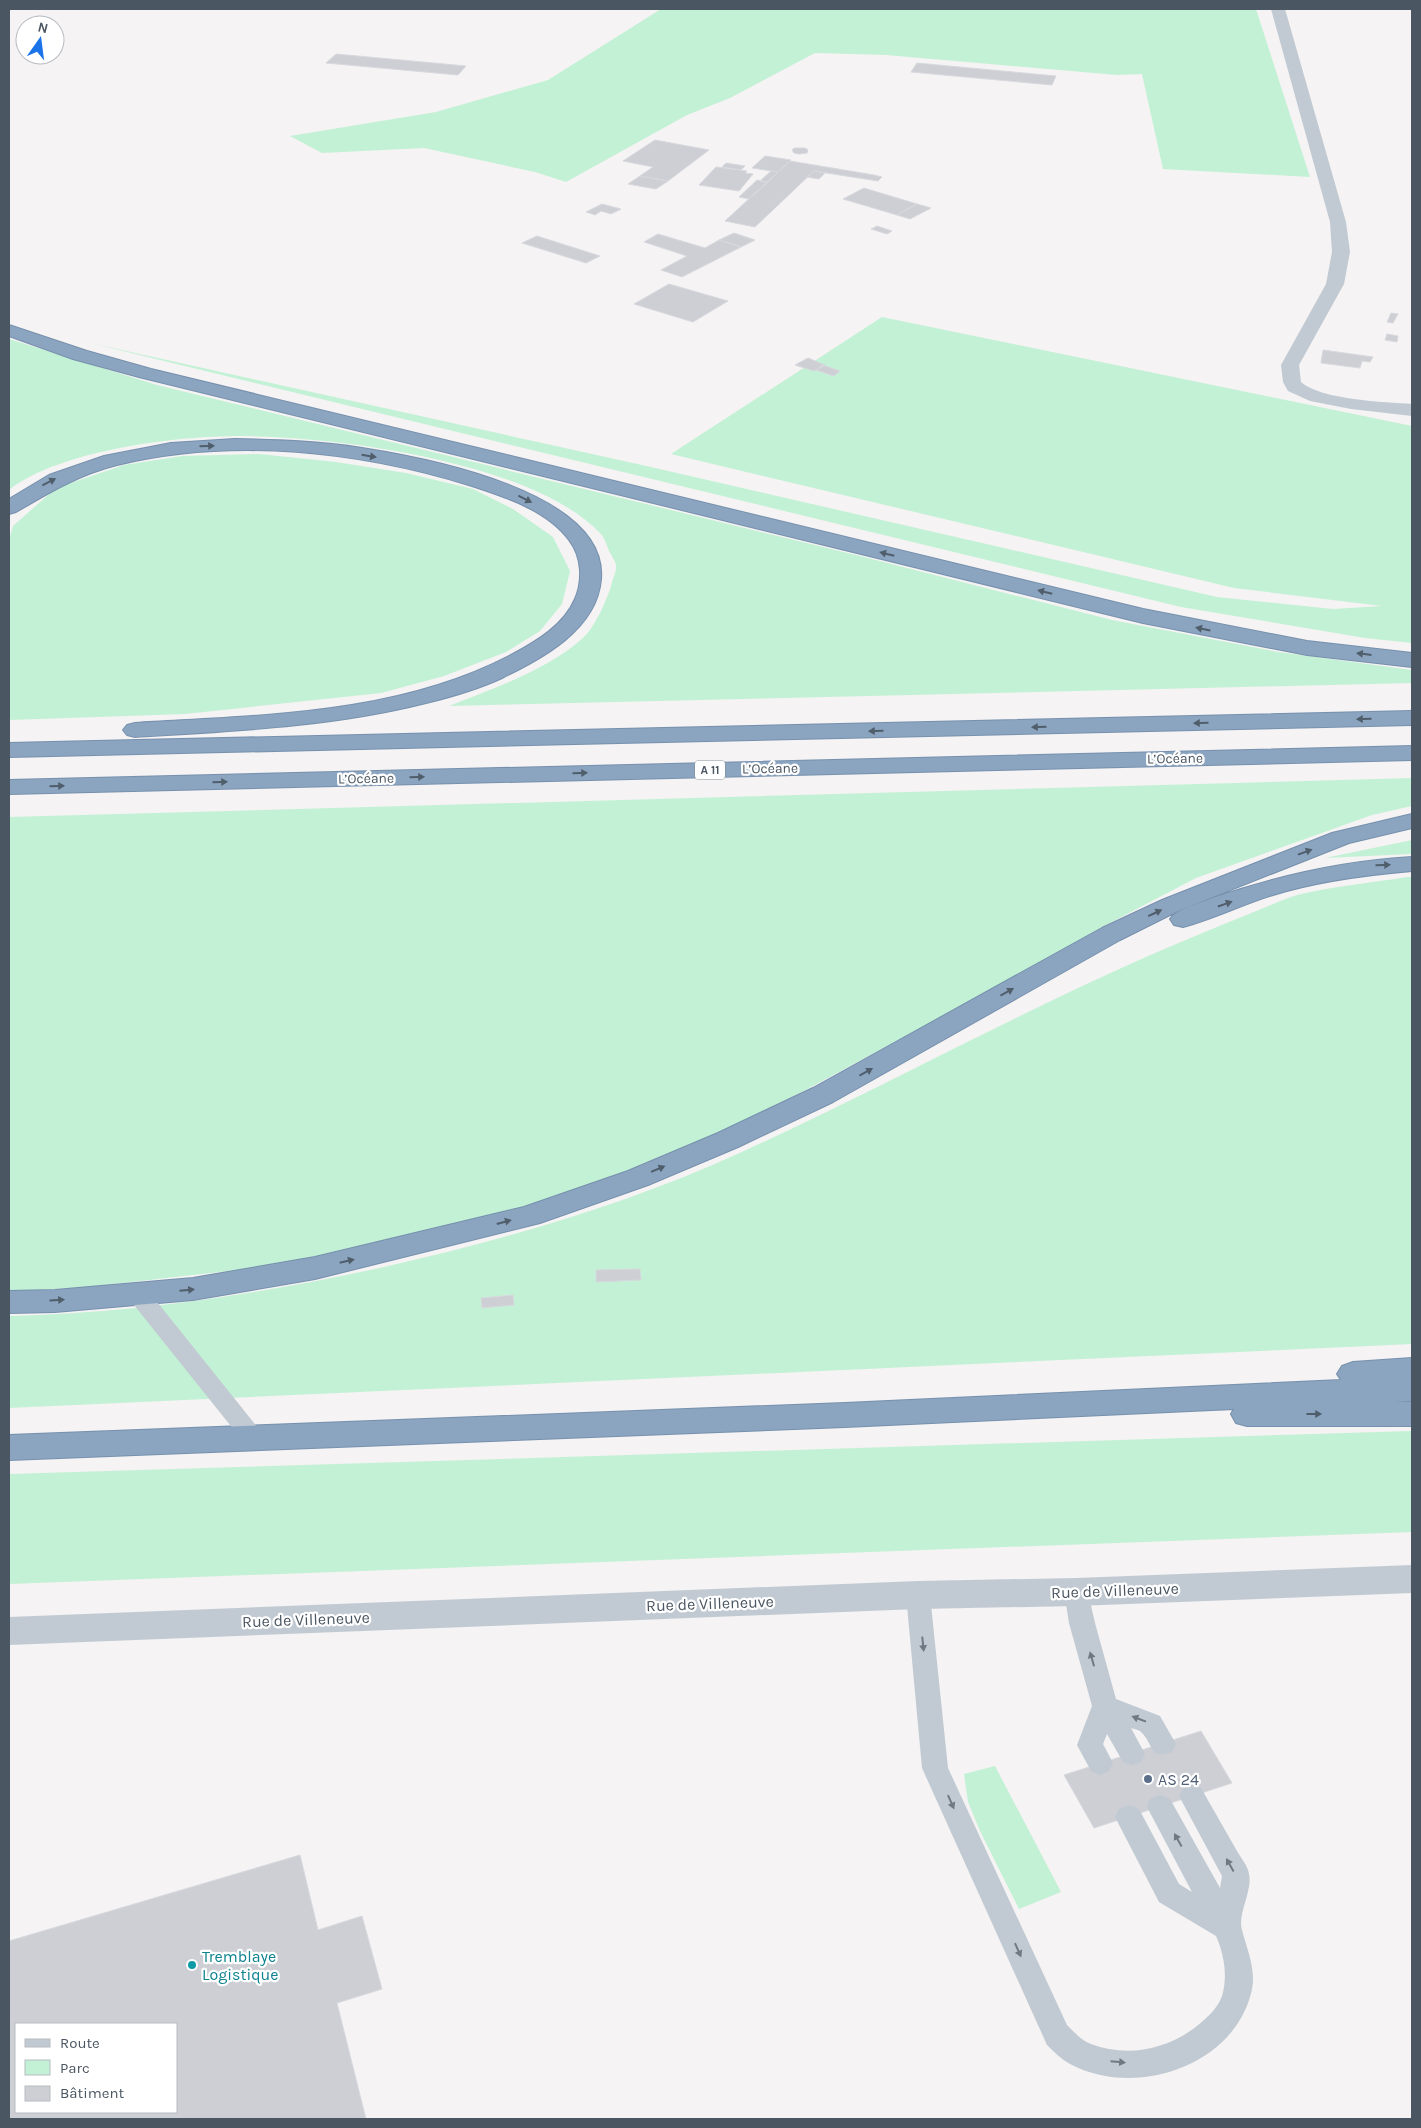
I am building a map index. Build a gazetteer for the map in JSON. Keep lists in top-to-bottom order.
{
  "streets": {
    "highway": ["L’Océane", "A 11"],
    "street": ["Rue de Villeneuve"]
  },
  "places": ["AS 24", "Tremblaye Logistique"],
  "legend": ["Route", "Parc", "Bâtiment"],
  "north": "top"
}
